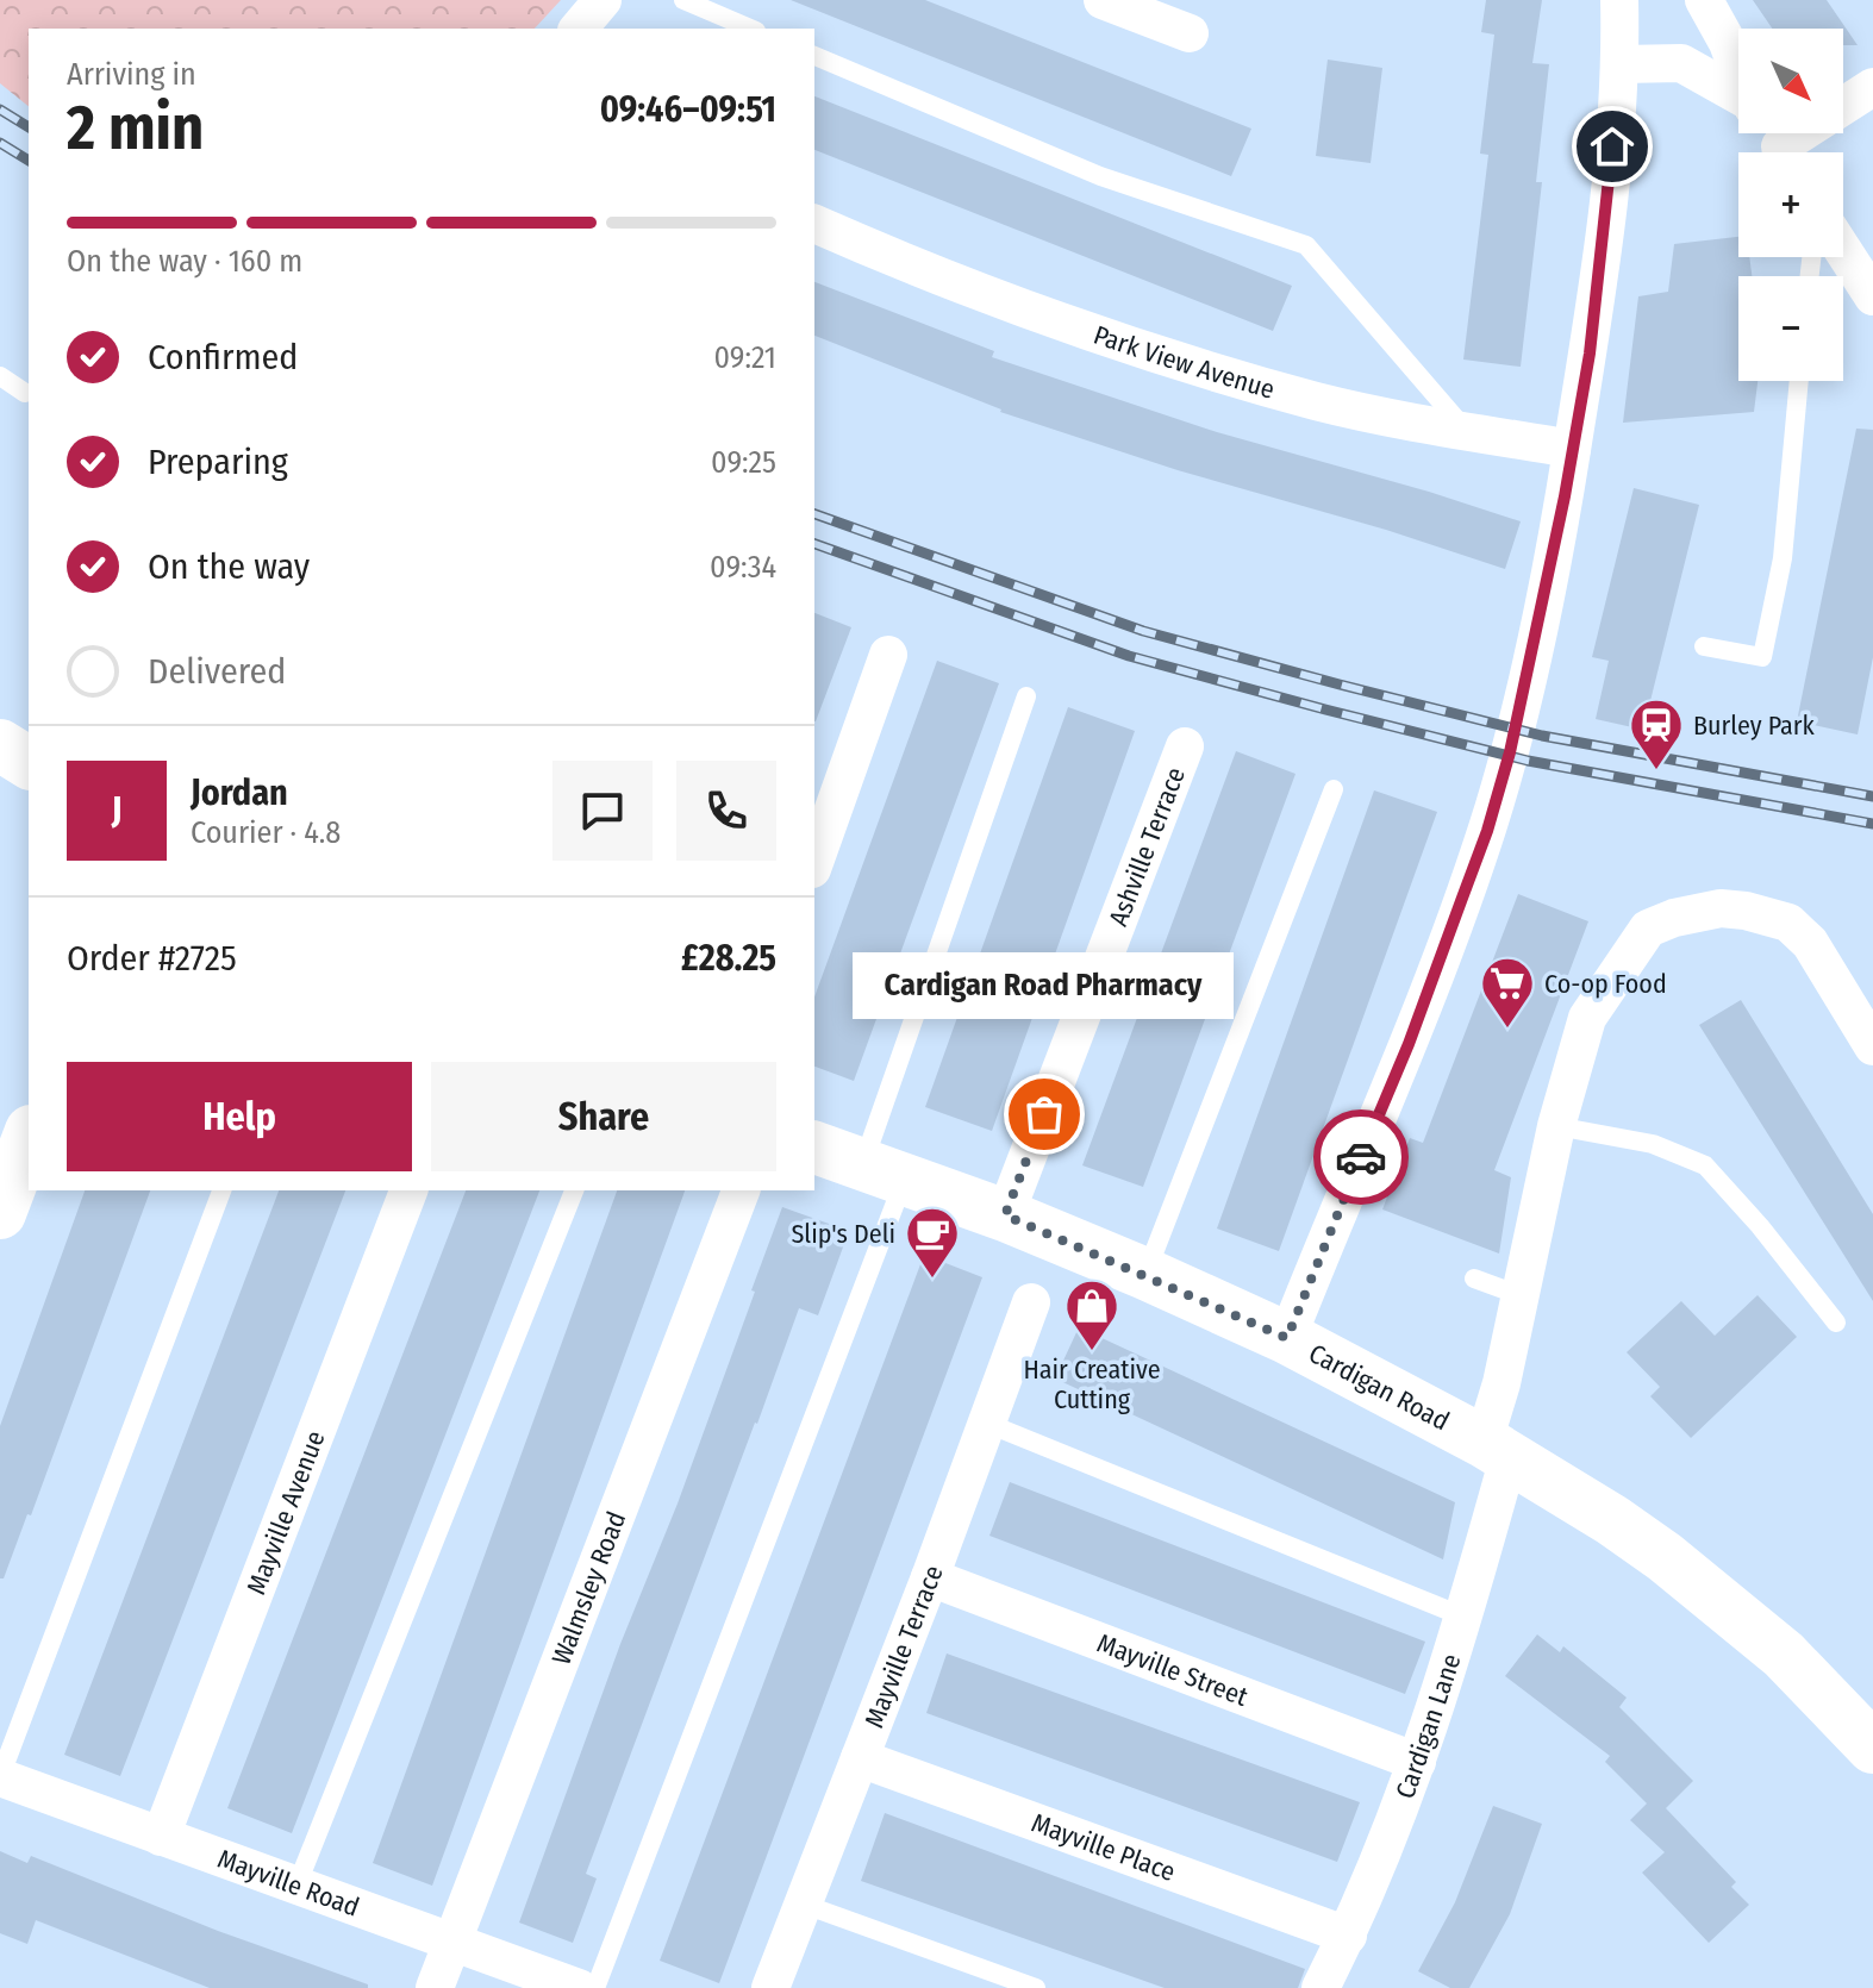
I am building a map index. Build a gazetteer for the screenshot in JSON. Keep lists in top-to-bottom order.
{
  "streets": {
    "street": [
      "Park View Avenue",
      "Ashville Terrace",
      "Cardigan Road",
      "Mayville Avenue",
      "Walmsley Road",
      "Mayville Terrace",
      "Mayville Street",
      "Cardigan Lane",
      "Mayville Place",
      "Mayville Road"
    ]
  },
  "crossings": [
    ["Ashville Terrace", "Cardigan Road"],
    ["Cardigan Road", "Cardigan Lane"],
    ["Mayville Avenue", "Mayville Road"],
    ["Walmsley Road", "Mayville Road"],
    ["Mayville Terrace", "Mayville Street"],
    ["Mayville Terrace", "Mayville Place"],
    ["Mayville Street", "Cardigan Lane"],
    ["Cardigan Lane", "Mayville Place"]
  ],
  "places": {
    "station": ["Burley Park"],
    "supermarket": ["Co-op Food"],
    "other": ["Cardigan Road Pharmacy"],
    "cafe": ["Slip's Deli"],
    "shop": ["Hair Creative Cutting"]
  },
  "north": "bottom right",
  "page": {
    "map_buttons": ["+", "−"],
    "heading": ["2 min", "Arriving in", "09:46–09:51"],
    "panel": [
      "Jordan",
      "Courier · 4.8",
      "Order #2725",
      "£28.25"
    ],
    "bar": "On the way · 160 m",
    "list": [
      ["Confirmed", "09:21"],
      ["Preparing", "09:25"],
      ["On the way", "09:34"],
      "Delivered"
    ],
    "round": "J",
    "bubble": "Cardigan Road Pharmacy",
    "buttons": ["Help", "Share"]
  }
}
